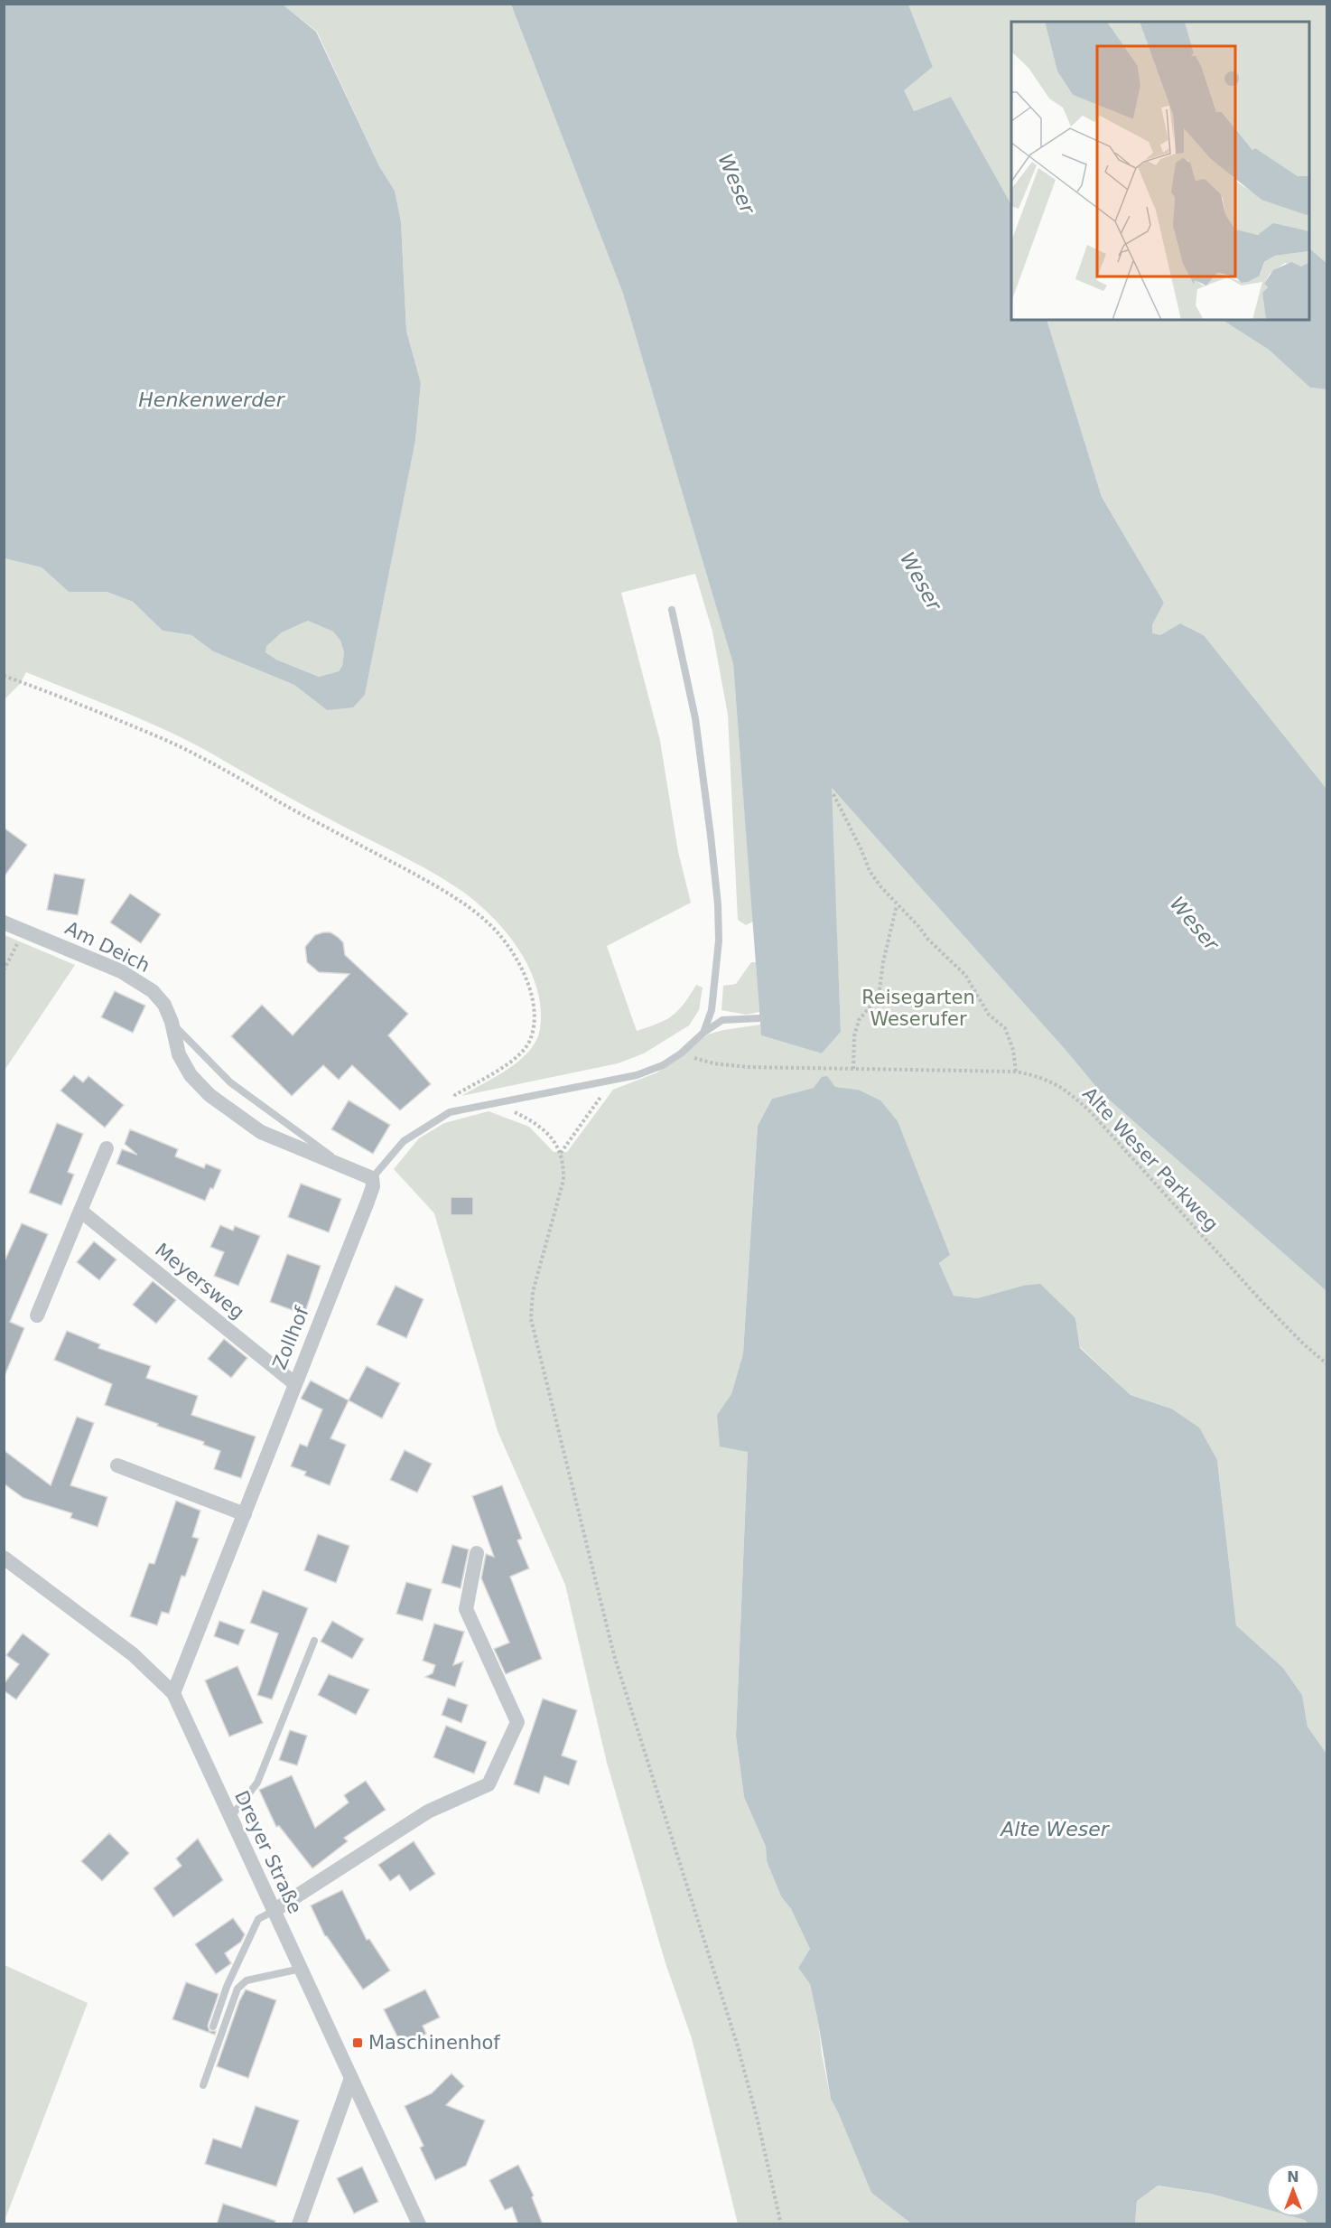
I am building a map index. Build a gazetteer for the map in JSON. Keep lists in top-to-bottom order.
{
  "streets": {
    "street": [
      "Am Deich",
      "Meyersweg",
      "Zollhof",
      "Dreyer Straße"
    ],
    "path": ["Alte Weser Parkweg"]
  },
  "crossings": [
    ["Am Deich", "Zollhof"],
    ["Meyersweg", "Zollhof"],
    ["Zollhof", "Dreyer Straße"]
  ],
  "water": ["Weser", "Henkenwerder", "Alte Weser"],
  "parks": ["Reisegarten Weserufer"],
  "places": {
    "transit": ["Maschinenhof"]
  },
  "north": "top"
}
